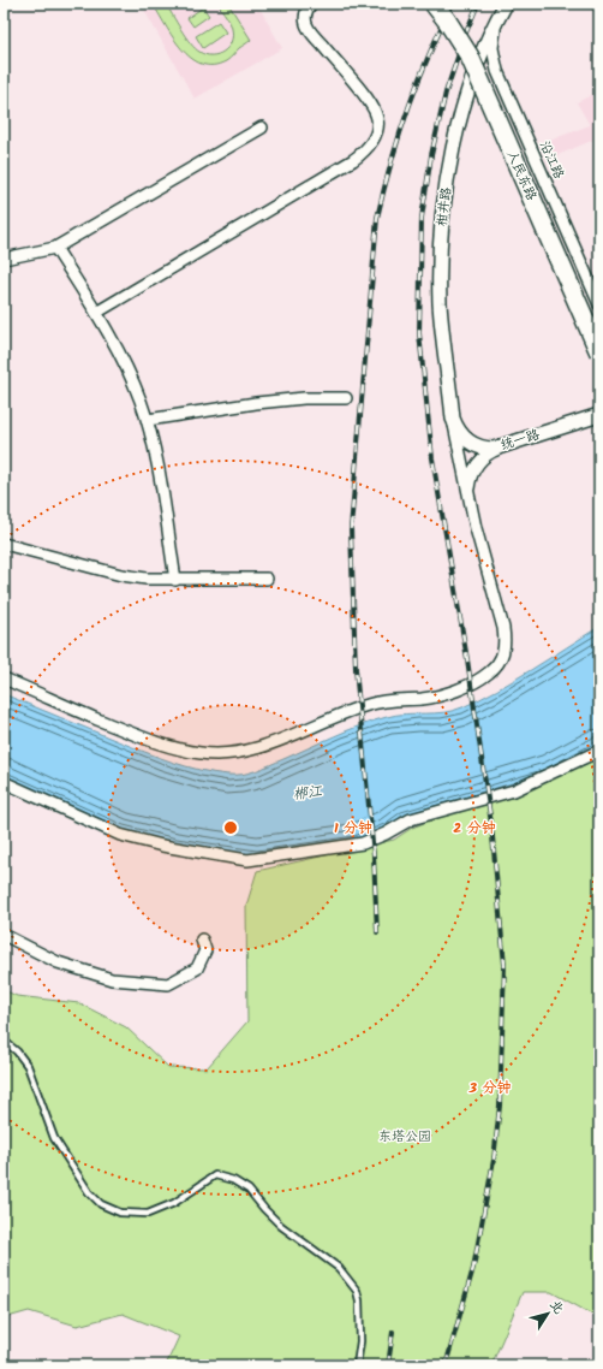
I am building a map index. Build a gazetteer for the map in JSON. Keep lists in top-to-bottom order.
{
  "streets": {
    "main road": ["人民东路"],
    "street": ["沿江路", "柑井路", "统一路"]
  },
  "crossings": [
    ["沿江路", "柑井路"],
    ["柑井路", "统一路"]
  ],
  "water": ["郴江"],
  "parks": ["东塔公园"],
  "north": "top right",
  "rings": ["1 分钟", "2 分钟", "3 分钟"]
}
